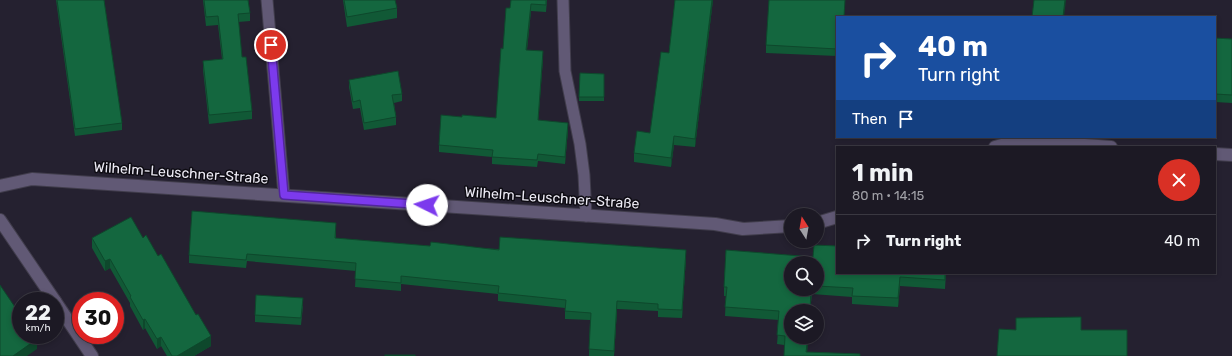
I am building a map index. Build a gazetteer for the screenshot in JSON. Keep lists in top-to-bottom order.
{
  "streets": {
    "street": ["Wilhelm-Leuschner-Straße"]
  },
  "north": "top",
  "page": {
    "turn": ["40 m", "Turn right"],
    "then": "Then",
    "heading": ["1 min", "80 m · 14:15"],
    "list": [
      {
        "name": "Turn right",
        "value": "40 m"
      }
    ],
    "speed": "22 km/h",
    "limit": "30"
  }
}
